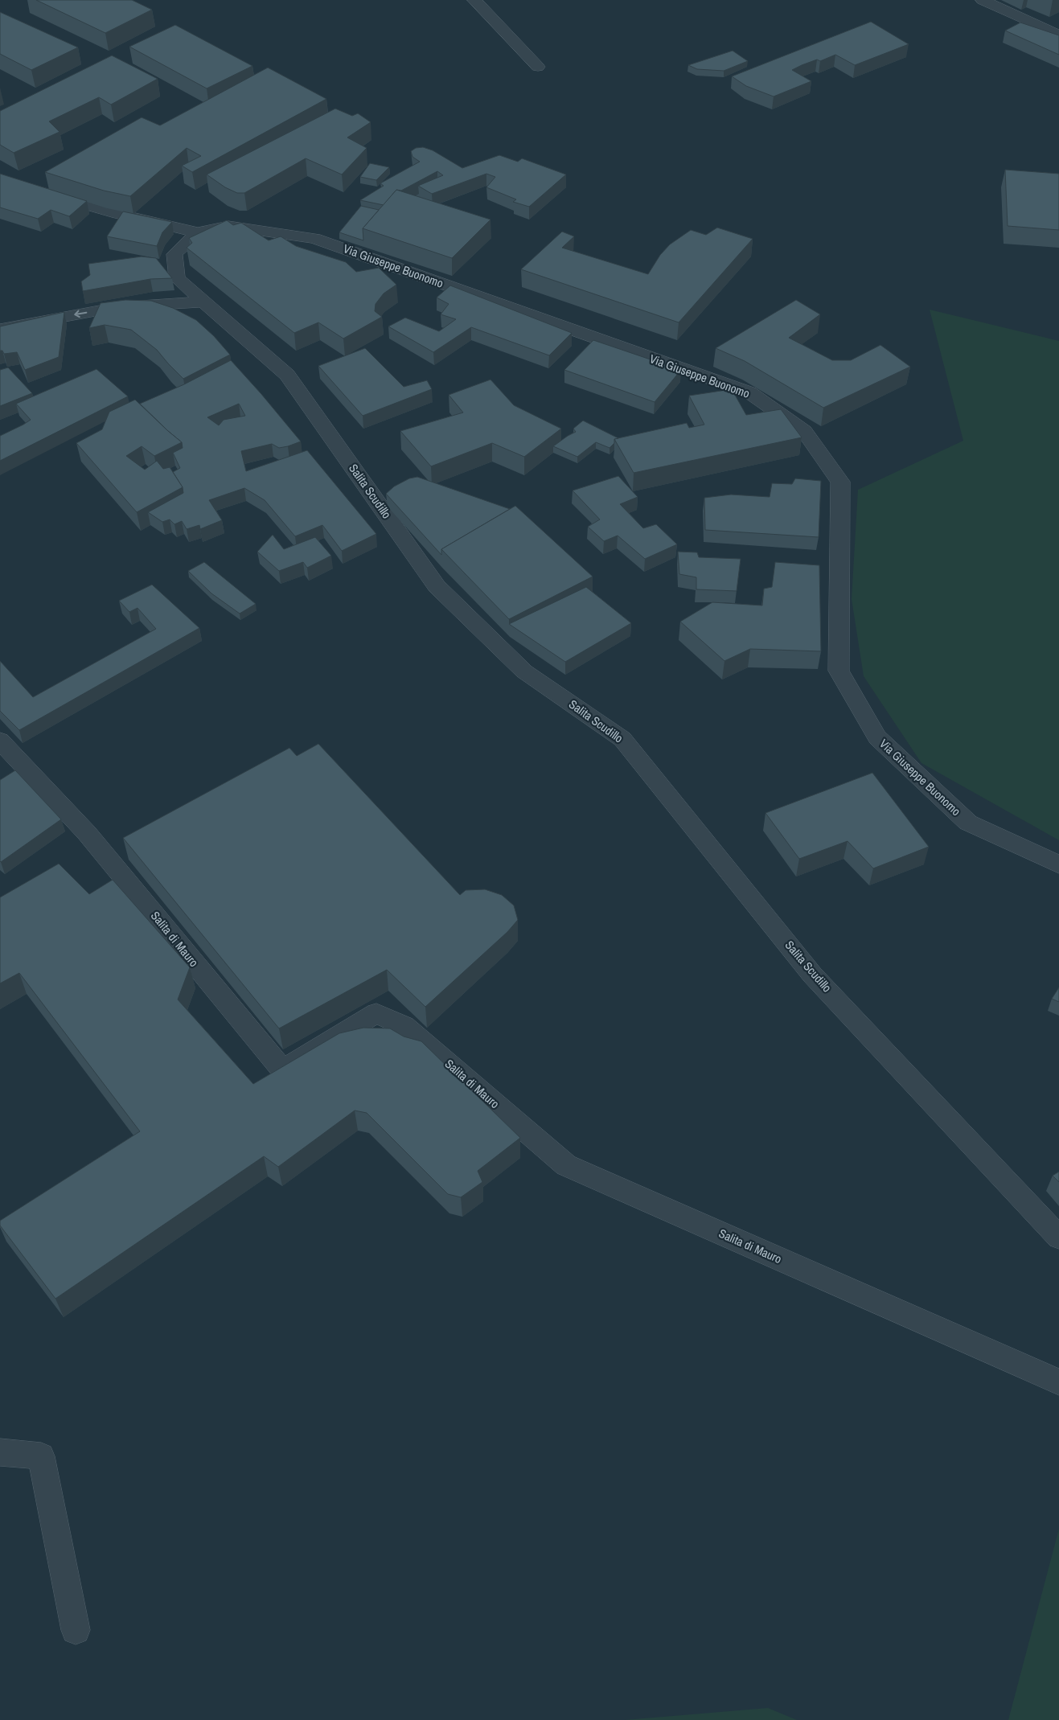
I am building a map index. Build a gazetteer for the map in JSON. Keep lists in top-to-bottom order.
{
  "streets": {
    "street": ["Via Giuseppe Buonomo", "Salita Scudillo", "Salita di Mauro"]
  },
  "crossings": [
    ["Via Giuseppe Buonomo", "Salita Scudillo"]
  ]
}
